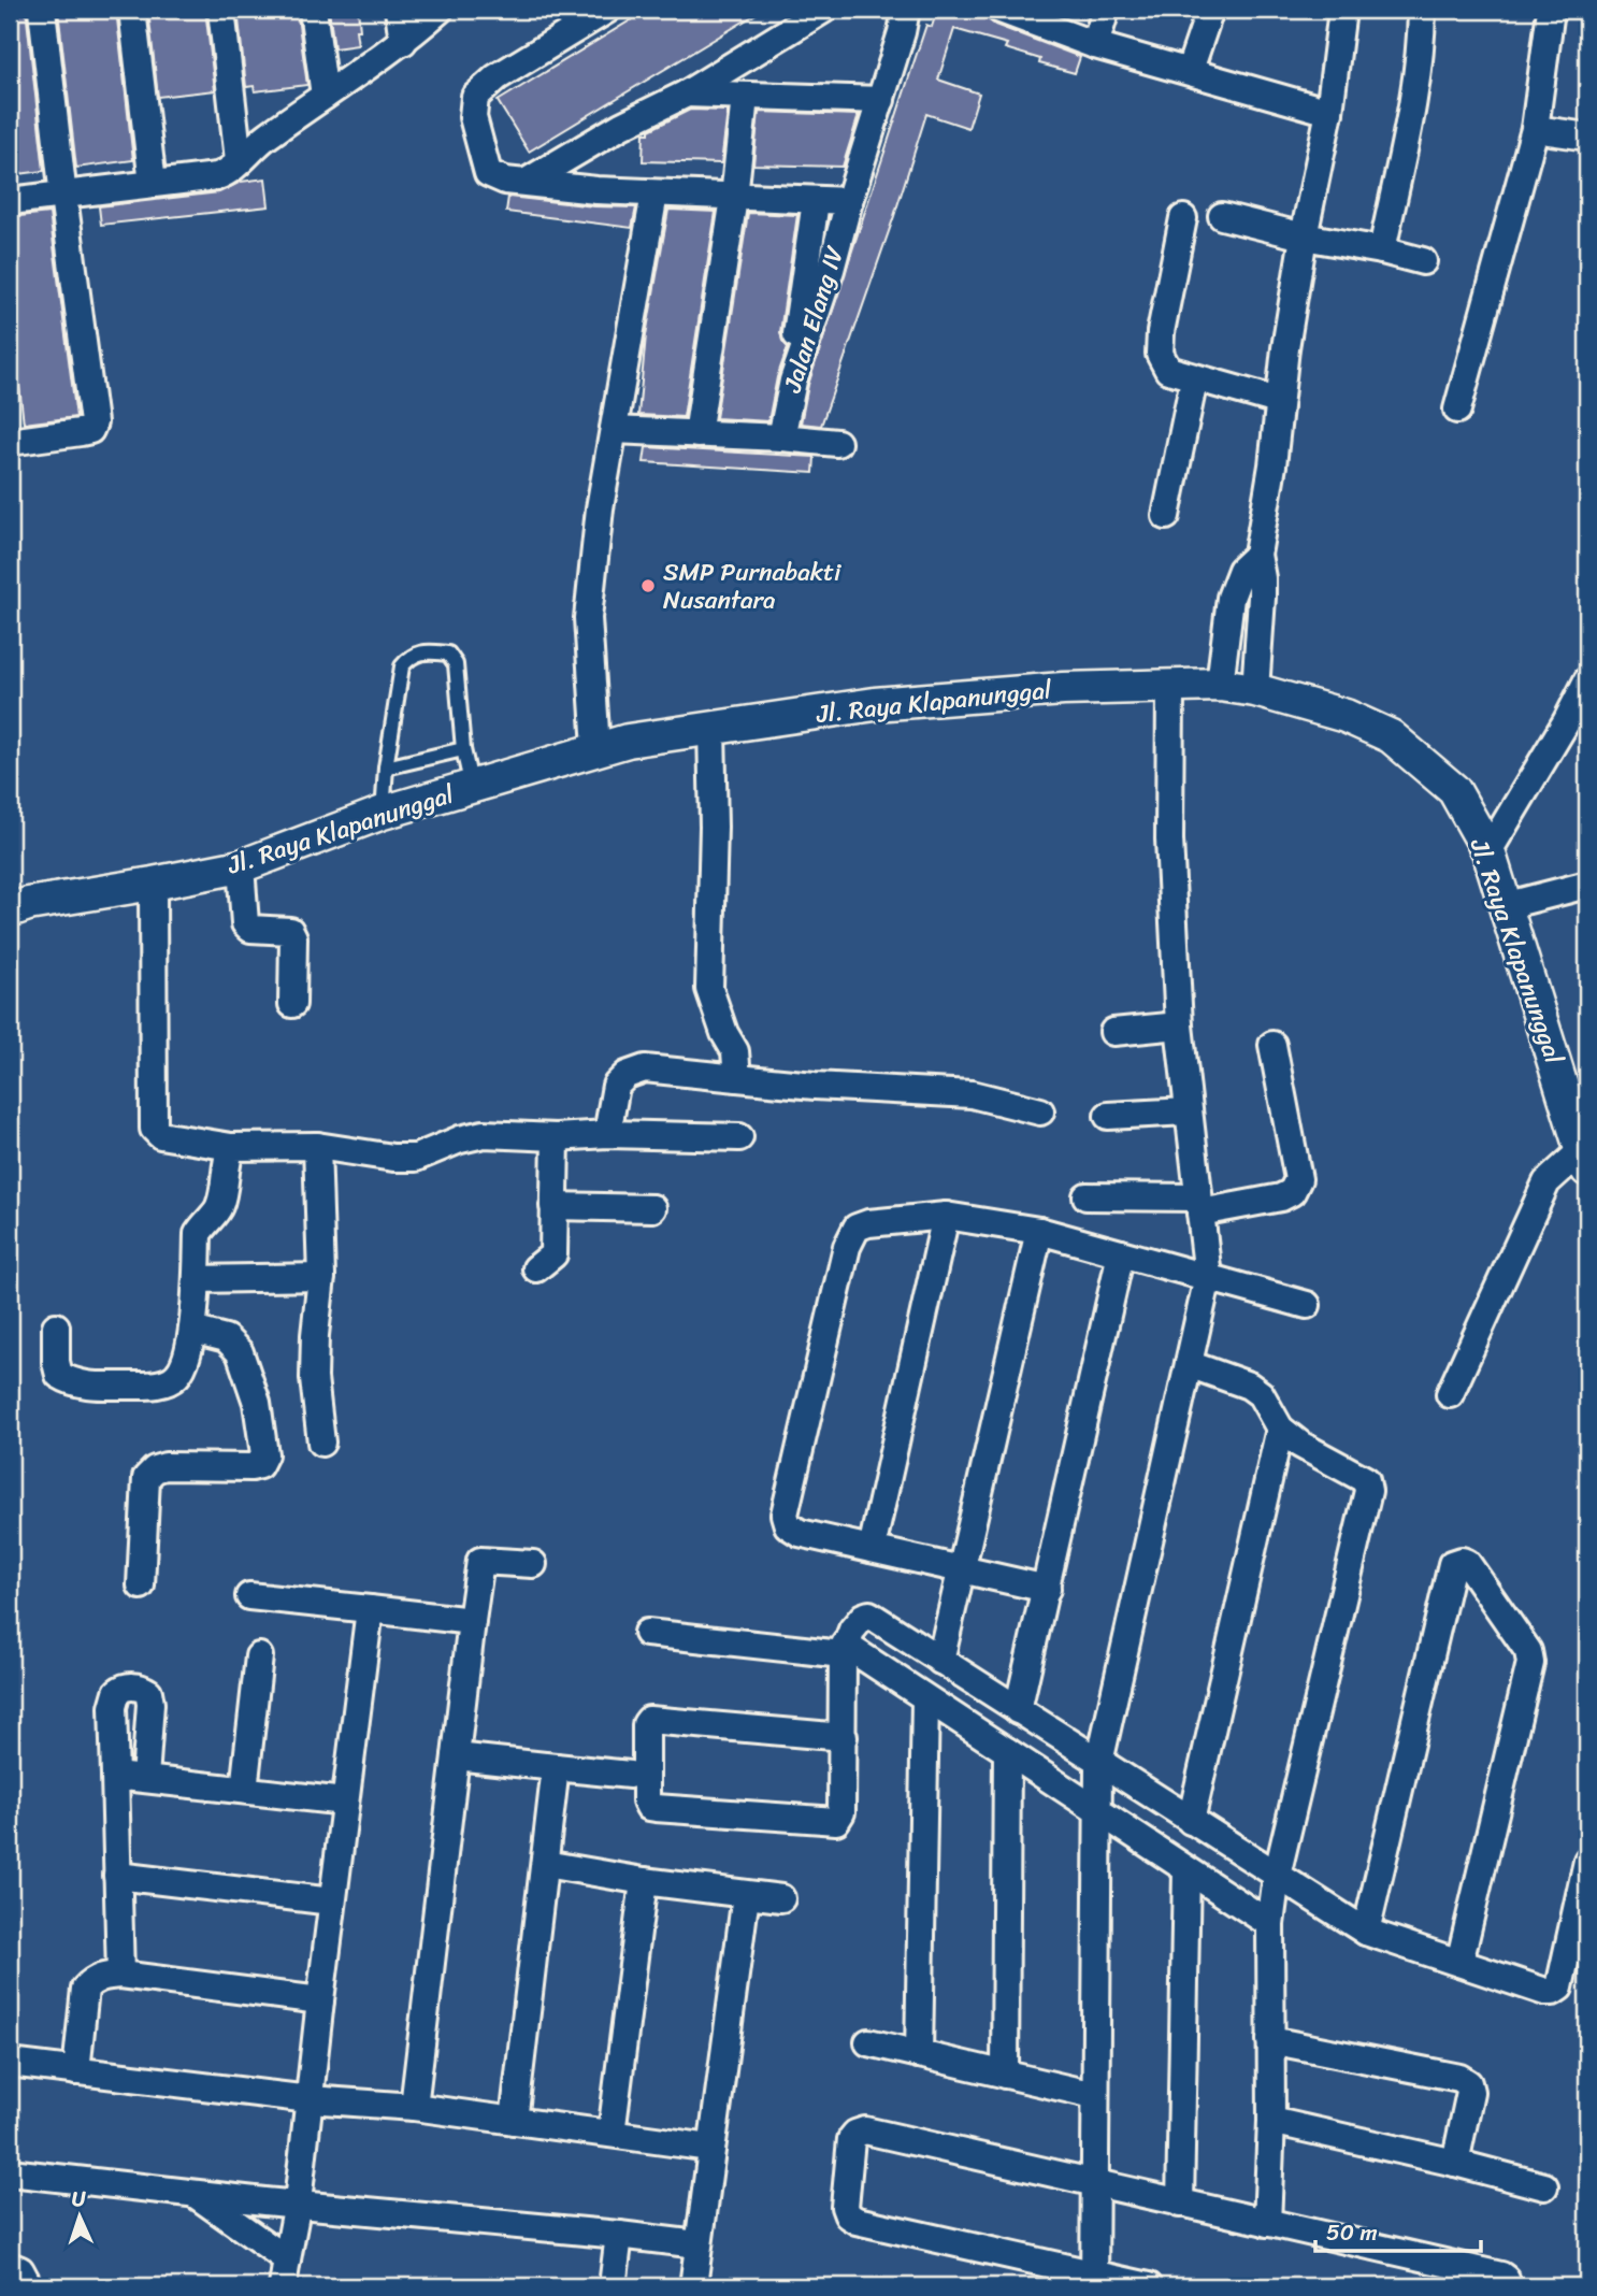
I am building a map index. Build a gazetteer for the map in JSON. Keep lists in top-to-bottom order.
{
  "streets": {
    "street": ["Jalan Elang IV", "Jl. Raya Klapanunggal"]
  },
  "places": ["SMP Purnabakti Nusantara"],
  "scale_bar": "50 m",
  "north": "top"
}
